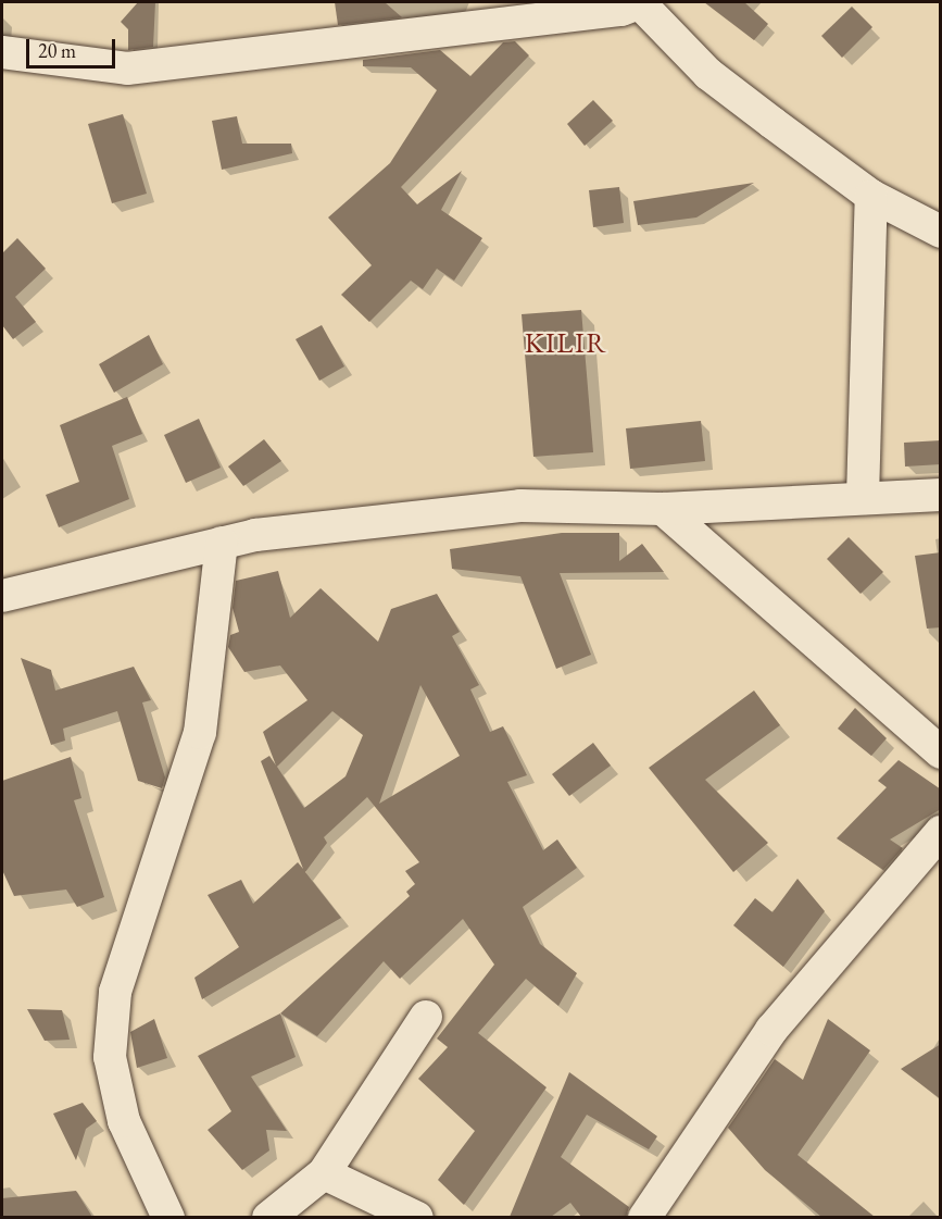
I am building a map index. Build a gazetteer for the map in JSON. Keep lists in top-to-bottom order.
{
  "districts": ["KILIR"],
  "scale_bar": "20 m"
}
